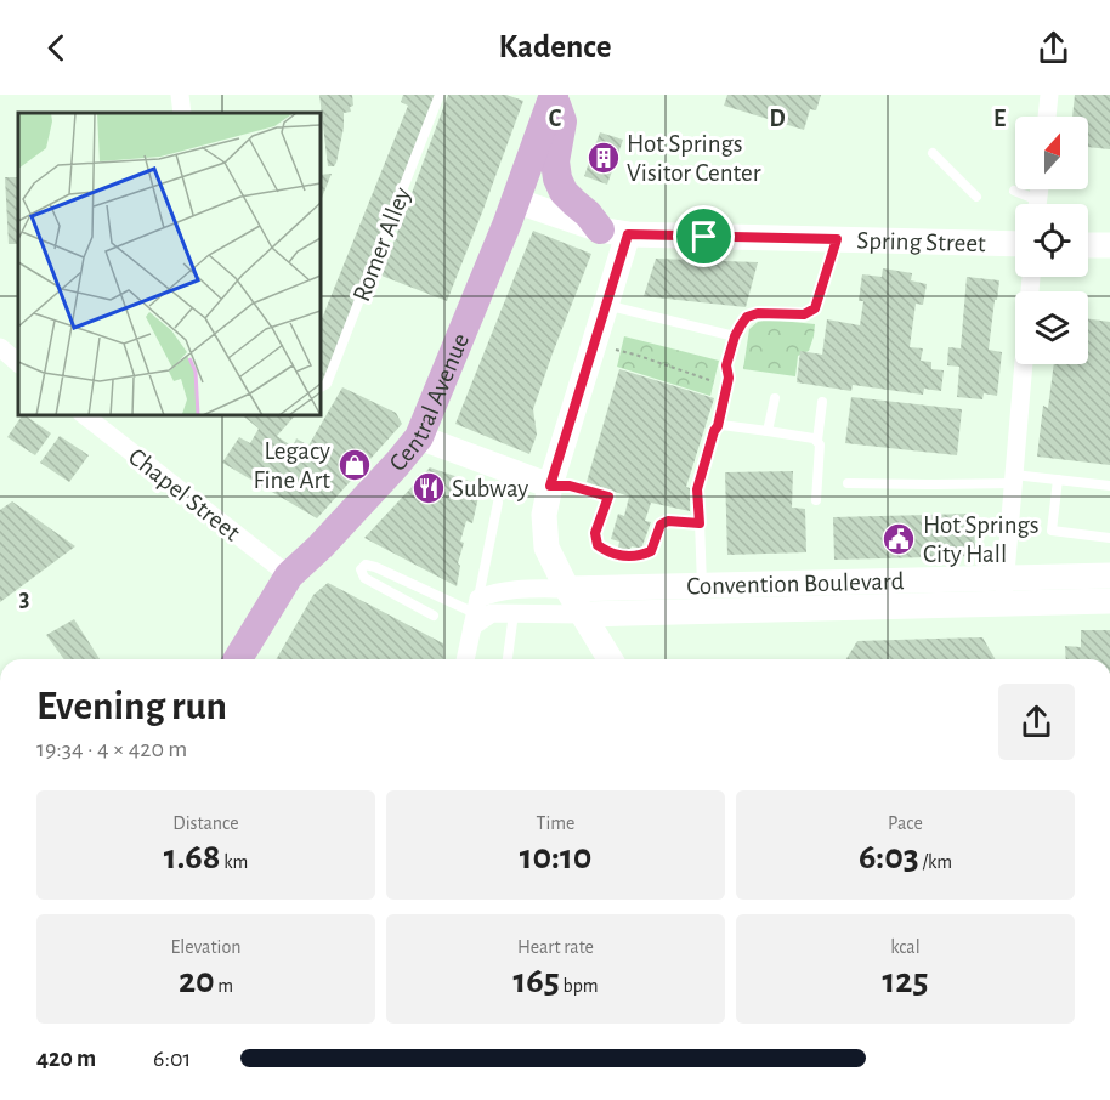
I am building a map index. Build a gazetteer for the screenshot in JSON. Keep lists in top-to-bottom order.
{
  "streets": {
    "main road": ["Spring Street", "Central Avenue", "Convention Boulevard"],
    "street": ["Chapel Street"],
    "lane": ["Romer Alley"]
  },
  "crossings": [
    ["Spring Street", "Central Avenue"],
    ["Central Avenue", "Chapel Street"]
  ],
  "places": {
    "building": ["Hot Springs Visitor Center"],
    "shop": ["Legacy Fine Art"],
    "restaurant": ["Subway"],
    "public building": ["Hot Springs City Hall"]
  },
  "north": "top",
  "page": {
    "header": "Kadence",
    "heading": ["Evening run", "19:34 · 4 × 420 m"],
    "stats": [
      ["Distance", "1.68 km"],
      ["Time", "10:10"],
      ["Pace", "6:03 /km"],
      ["Elevation", "20 m"],
      ["Heart rate", "165 bpm"],
      ["kcal", "125"]
    ],
    "list": [
      {
        "name": "420 m",
        "note": "6:01"
      }
    ]
  },
  "grid": {
    "columns": ["C", "D", "E"],
    "rows": ["3"]
  }
}
